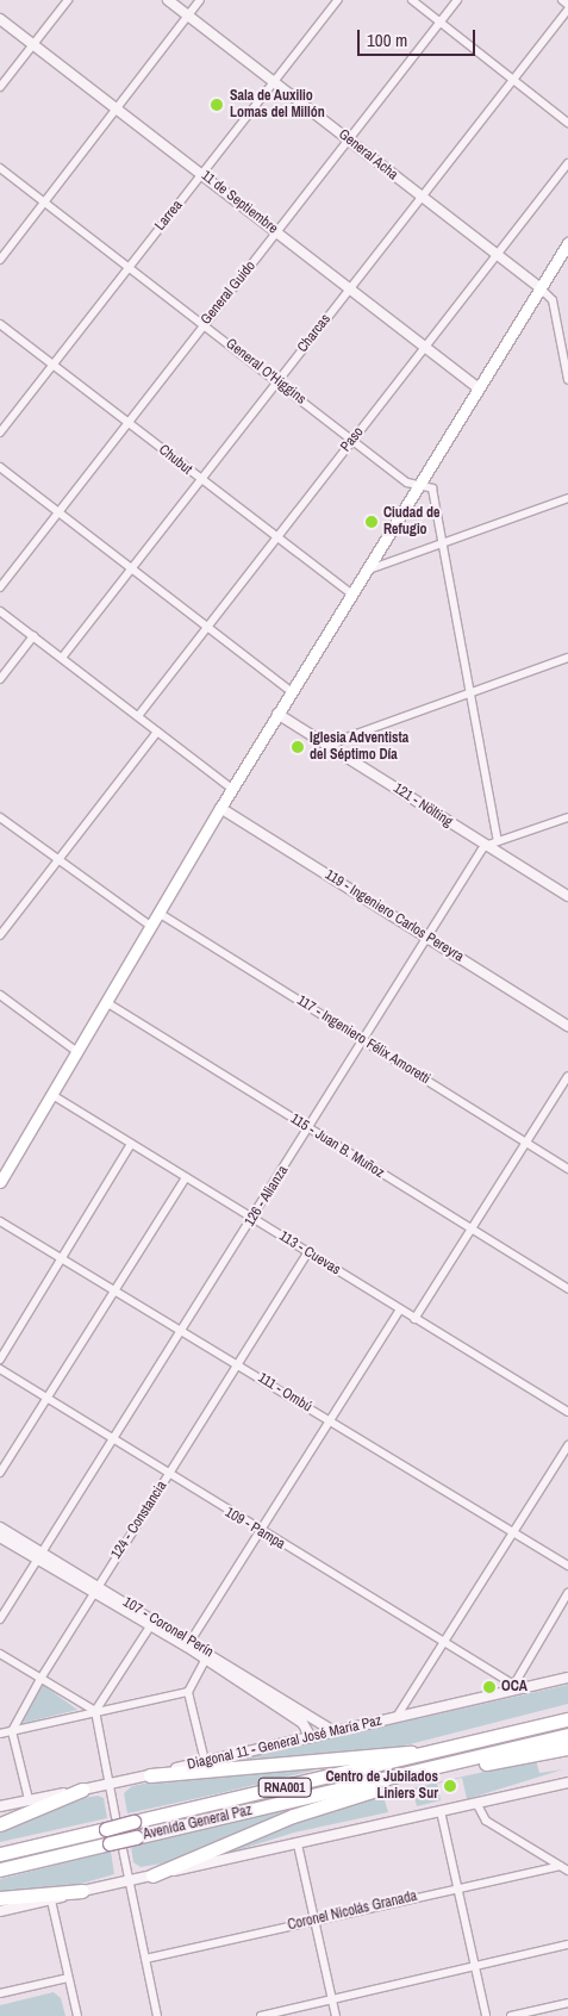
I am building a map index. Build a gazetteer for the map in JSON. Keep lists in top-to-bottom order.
{
  "streets": {
    "highway": ["RNA001", "Avenida General Paz"],
    "street": [
      "General Acha",
      "11 de Septiembre",
      "Larrea",
      "General Guido",
      "Charcas",
      "General O'Higgins",
      "Paso",
      "Chubut",
      "121 - Nölting",
      "119 - Ingeniero Carlos Pereyra",
      "117 - Ingeniero Félix Amoretti",
      "115 - Juan B. Muñoz",
      "126 - Alianza",
      "113 - Cuevas",
      "111 - Ombú",
      "124 - Constancia",
      "109 - Pampa",
      "107 - Coronel Perín",
      "Diagonal 11 - General José María Paz",
      "Coronel Nicolás Granada"
    ]
  },
  "crossings": [
    ["General Acha", "Larrea"],
    ["General Acha", "General Guido"],
    ["General Acha", "Charcas"],
    ["General Acha", "Paso"],
    ["11 de Septiembre", "Larrea"],
    ["11 de Septiembre", "General Guido"],
    ["11 de Septiembre", "Charcas"],
    ["11 de Septiembre", "Paso"],
    ["Larrea", "General O'Higgins"],
    ["Larrea", "Chubut"],
    ["General Guido", "General O'Higgins"],
    ["General Guido", "Chubut"],
    ["Charcas", "General O'Higgins"],
    ["Charcas", "Chubut"],
    ["General O'Higgins", "Paso"],
    ["Paso", "Chubut"],
    ["121 - Nölting", "126 - Alianza"],
    ["119 - Ingeniero Carlos Pereyra", "126 - Alianza"],
    ["117 - Ingeniero Félix Amoretti", "126 - Alianza"],
    ["115 - Juan B. Muñoz", "126 - Alianza"],
    ["126 - Alianza", "113 - Cuevas"],
    ["126 - Alianza", "111 - Ombú"],
    ["126 - Alianza", "109 - Pampa"],
    ["126 - Alianza", "107 - Coronel Perín"],
    ["113 - Cuevas", "124 - Constancia"],
    ["111 - Ombú", "124 - Constancia"],
    ["124 - Constancia", "109 - Pampa"],
    ["124 - Constancia", "107 - Coronel Perín"],
    ["109 - Pampa", "Diagonal 11 - General José María Paz"],
    ["107 - Coronel Perín", "Diagonal 11 - General José María Paz"]
  ],
  "places": [
    "Sala de Auxilio Lomas del Millón",
    "Ciudad de Refugio",
    "Iglesia Adventista del Séptimo Día",
    "OCA",
    "Centro de Jubilados Liniers Sur"
  ],
  "scale_bar": "100 m"
}
